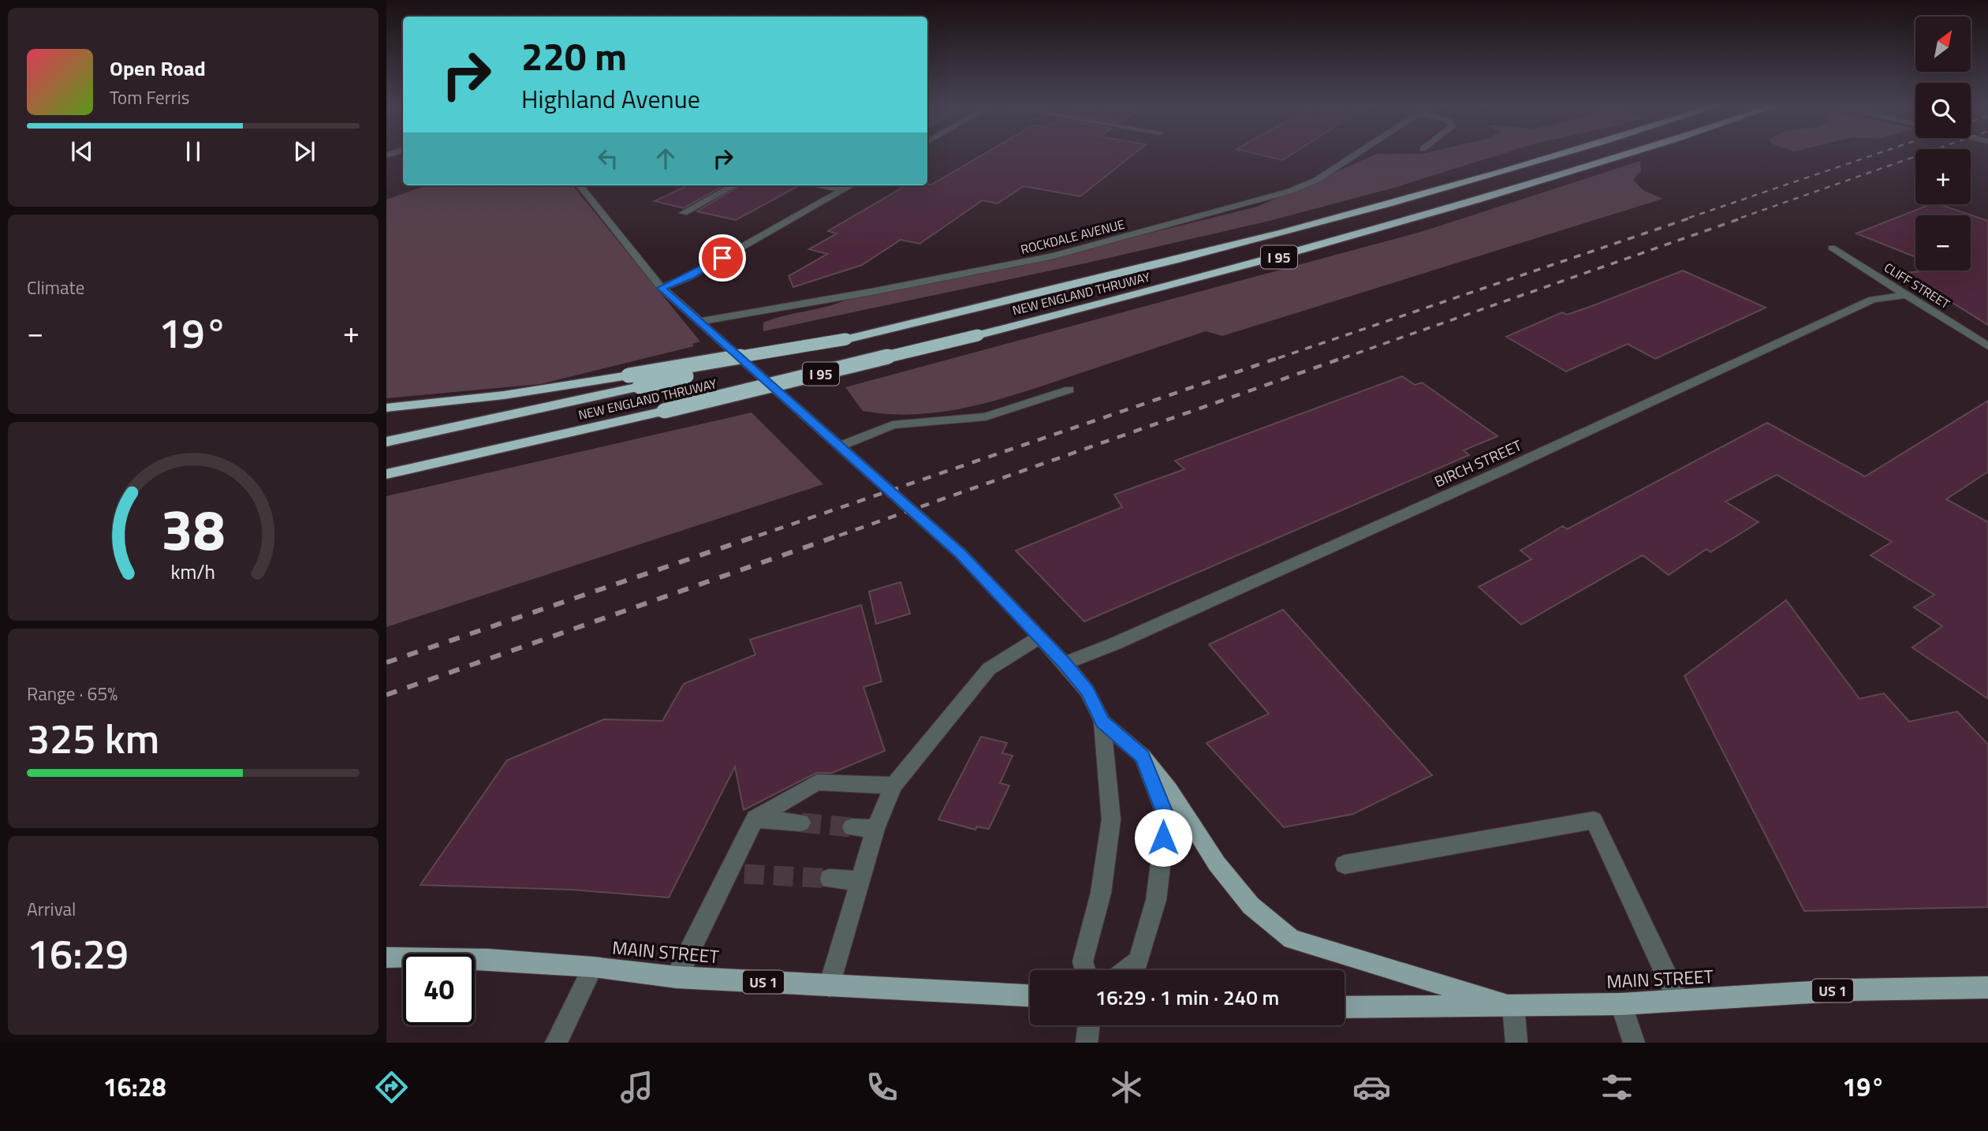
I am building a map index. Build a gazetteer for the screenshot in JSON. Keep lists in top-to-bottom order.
{
  "streets": {
    "highway": ["I 95", "NEW ENGLAND THRUWAY"],
    "main road": ["MAIN STREET", "US 1"],
    "street": ["ROCKDALE AVENUE", "CLIFF STREET", "BIRCH STREET"]
  },
  "crossings": [
    ["CLIFF STREET", "BIRCH STREET"]
  ],
  "north": "top right",
  "page": {
    "map_buttons": ["+", "−"],
    "turn": ["220 m", "Highland Avenue"],
    "song": ["Open Road", "Tom Ferris"],
    "tile": [
      "Climate",
      ["Range · 65%", "325 km"],
      ["Arrival", "16:29"]
    ],
    "heat": ["−", "19°", "+"],
    "limit": "40",
    "trip": "16:29 · 1 min · 240 m",
    "tabs": ["16:28", "19°"],
    "gauge": ["38", "km/h"]
  }
}
